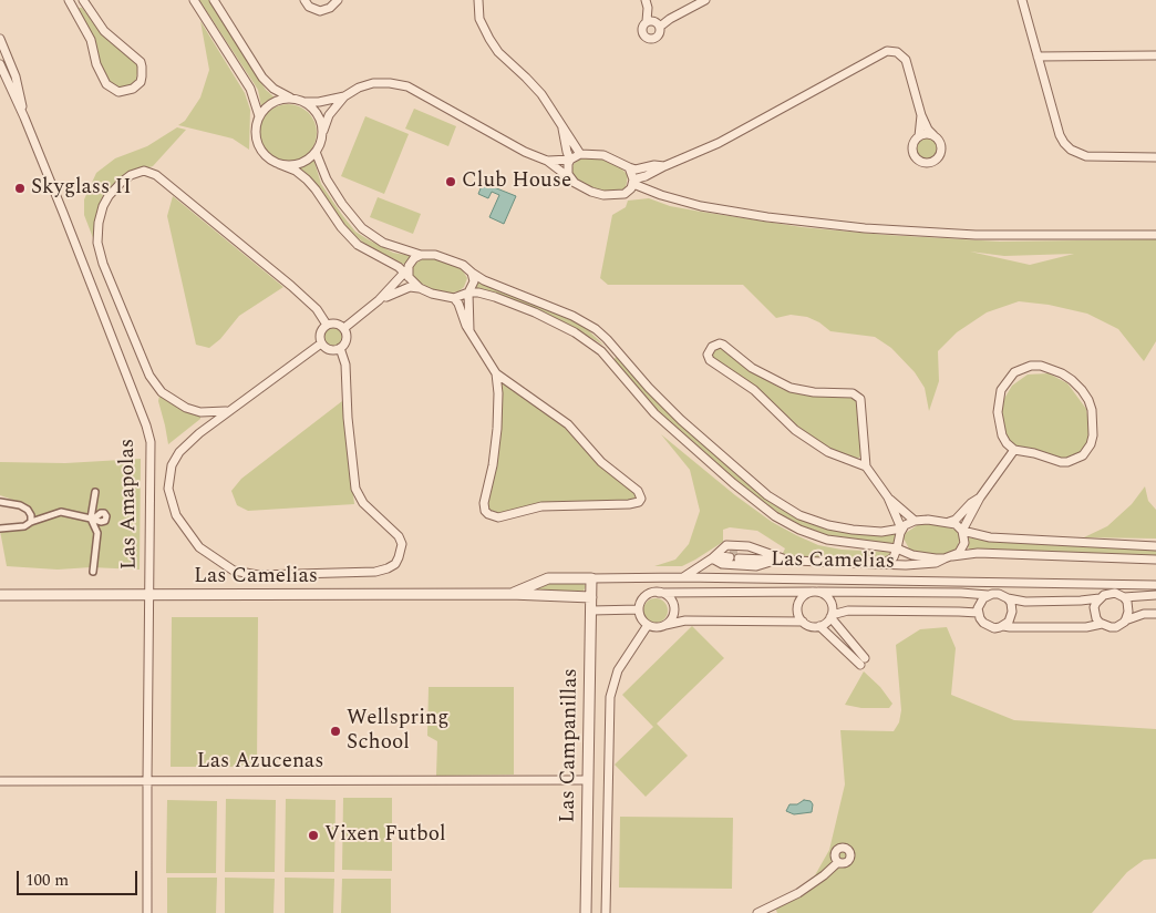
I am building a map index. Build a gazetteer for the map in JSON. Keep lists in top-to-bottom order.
{
  "streets": {
    "street": [
      "Las Amapolas",
      "Las Camelias",
      "Las Campanillas",
      "Las Azucenas"
    ]
  },
  "crossings": [
    ["Las Amapolas", "Las Camelias"],
    ["Las Amapolas", "Las Azucenas"],
    ["Las Camelias", "Las Campanillas"],
    ["Las Campanillas", "Las Azucenas"]
  ],
  "places": [
    "Club House",
    "Skyglass II",
    "Wellspring School",
    "Vixen Futbol"
  ],
  "scale_bar": "100 m"
}
